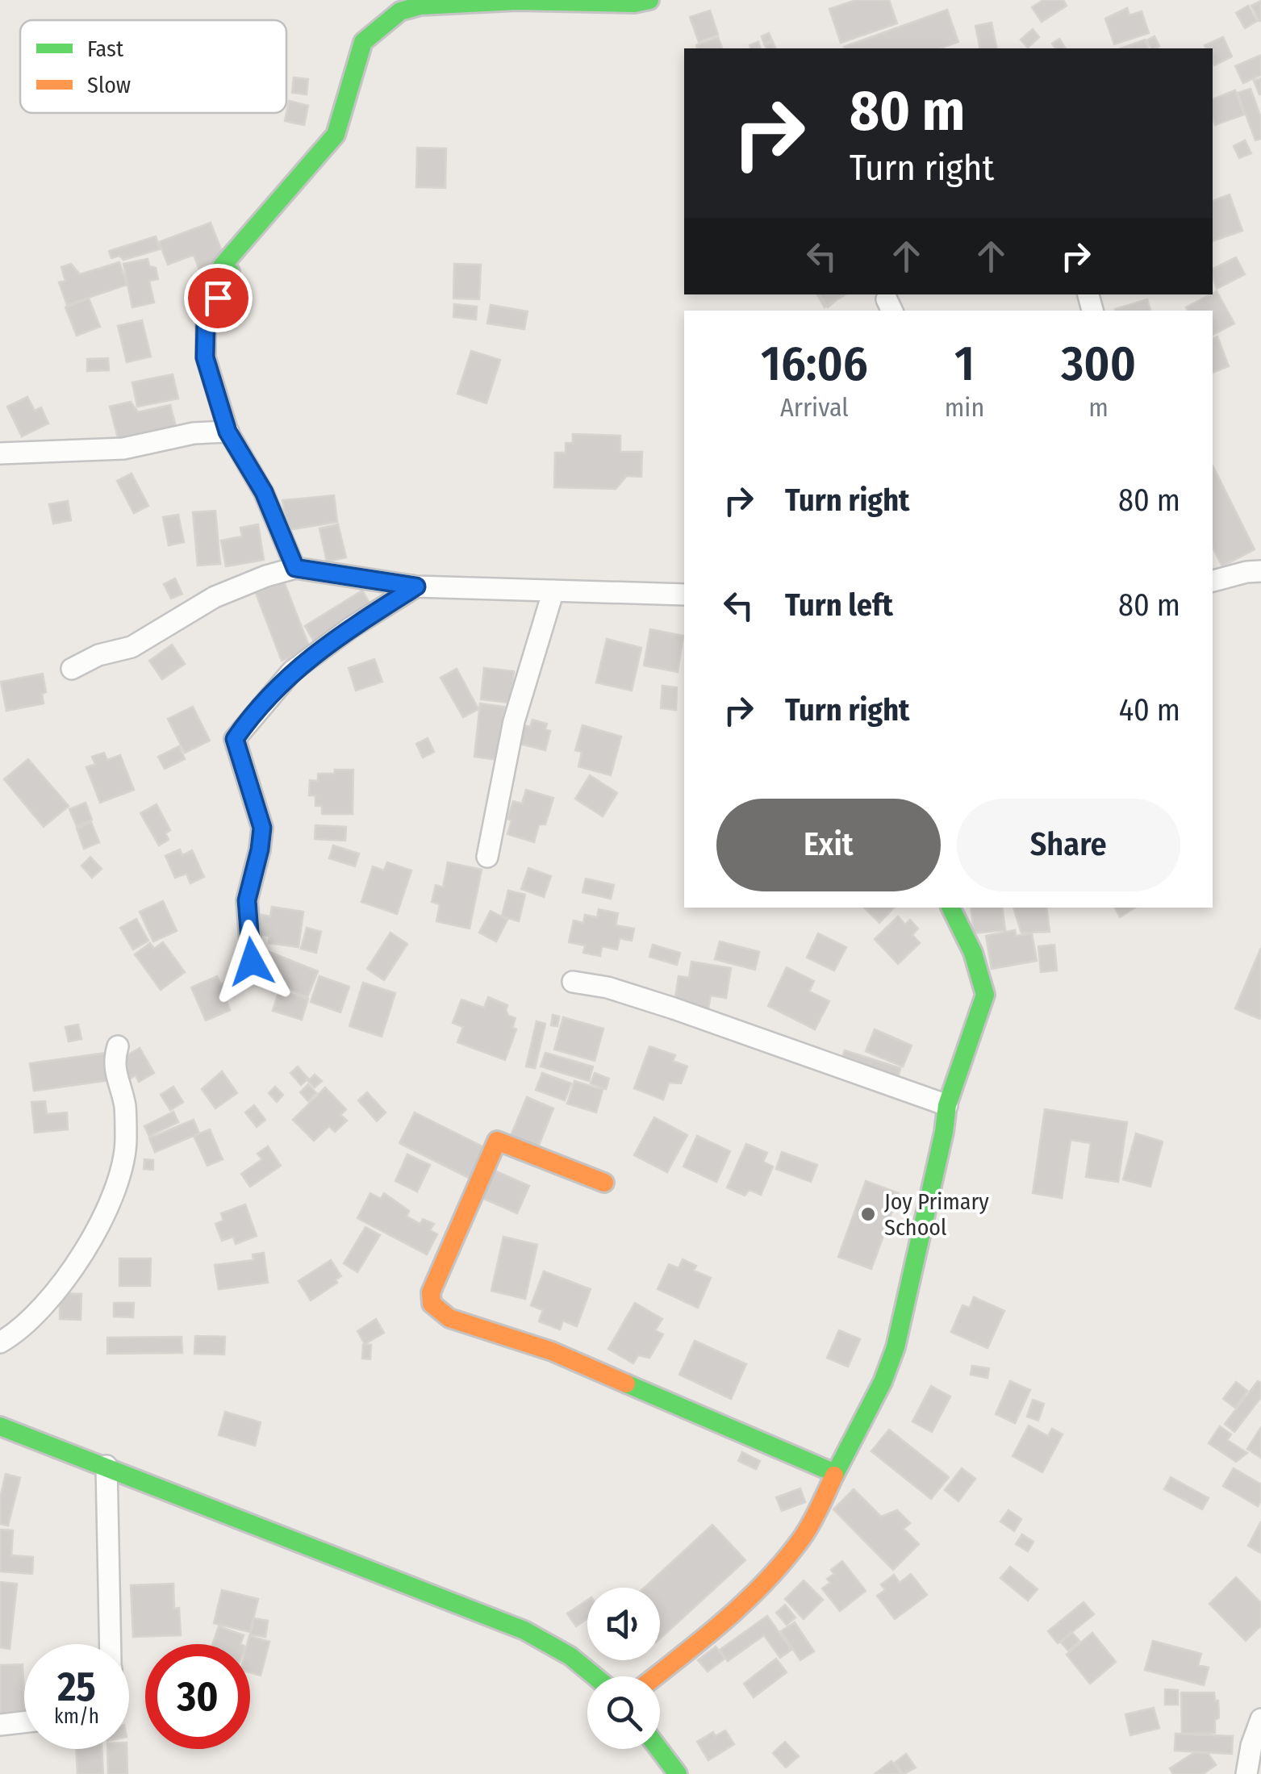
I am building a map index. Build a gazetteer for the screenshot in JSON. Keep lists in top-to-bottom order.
{
  "places": ["Joy Primary School"],
  "legend": ["Fast", "Slow"],
  "page": {
    "turn": ["80 m", "Turn right"],
    "eta": [
      "16:06",
      "Arrival",
      "1",
      "min",
      "300",
      "m"
    ],
    "list": [
      {
        "name": "Turn right",
        "value": "80 m"
      },
      {
        "name": "Turn left",
        "value": "80 m"
      },
      {
        "name": "Turn right",
        "value": "40 m"
      }
    ],
    "buttons": ["Exit", "Share"],
    "speed": "25 km/h",
    "limit": "30"
  }
}
